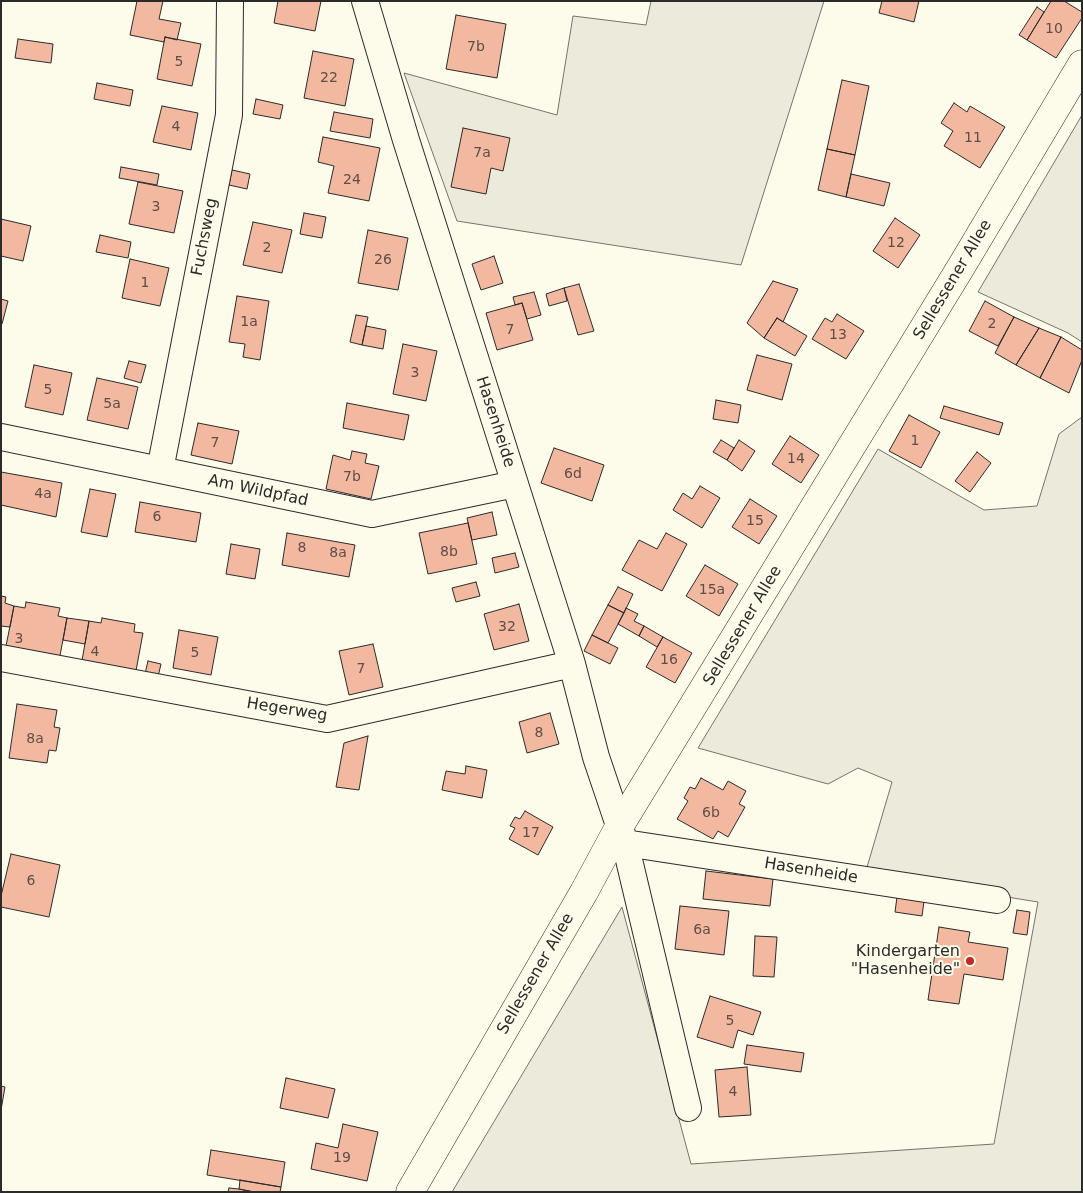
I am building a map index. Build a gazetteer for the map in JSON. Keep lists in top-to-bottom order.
{
  "streets": {
    "main road": ["Sellessener Allee"],
    "street": [
      "Fuchsweg",
      "Hasenheide",
      "Am Wildpfad",
      "Hegerweg"
    ]
  },
  "crossings": [
    ["Fuchsweg", "Am Wildpfad"],
    ["Sellessener Allee", "Hasenheide"],
    ["Hasenheide", "Am Wildpfad"],
    ["Hasenheide", "Hegerweg"]
  ],
  "places": ["Kindergarten \"Hasenheide\""],
  "house_numbers": [
    "10",
    "7b",
    "5",
    "22",
    "4",
    "11",
    "7a",
    "24",
    "3",
    "12",
    "2",
    "26",
    "1",
    "1a",
    "2",
    "7",
    "13",
    "3",
    "5",
    "5a",
    "1",
    "7",
    "14",
    "6d",
    "7b",
    "4a",
    "6",
    "15",
    "8",
    "8b",
    "8a",
    "15a",
    "32",
    "3",
    "4",
    "5",
    "16",
    "7",
    "8",
    "8a",
    "6b",
    "17",
    "6",
    "6a",
    "5",
    "4",
    "19"
  ]
}
